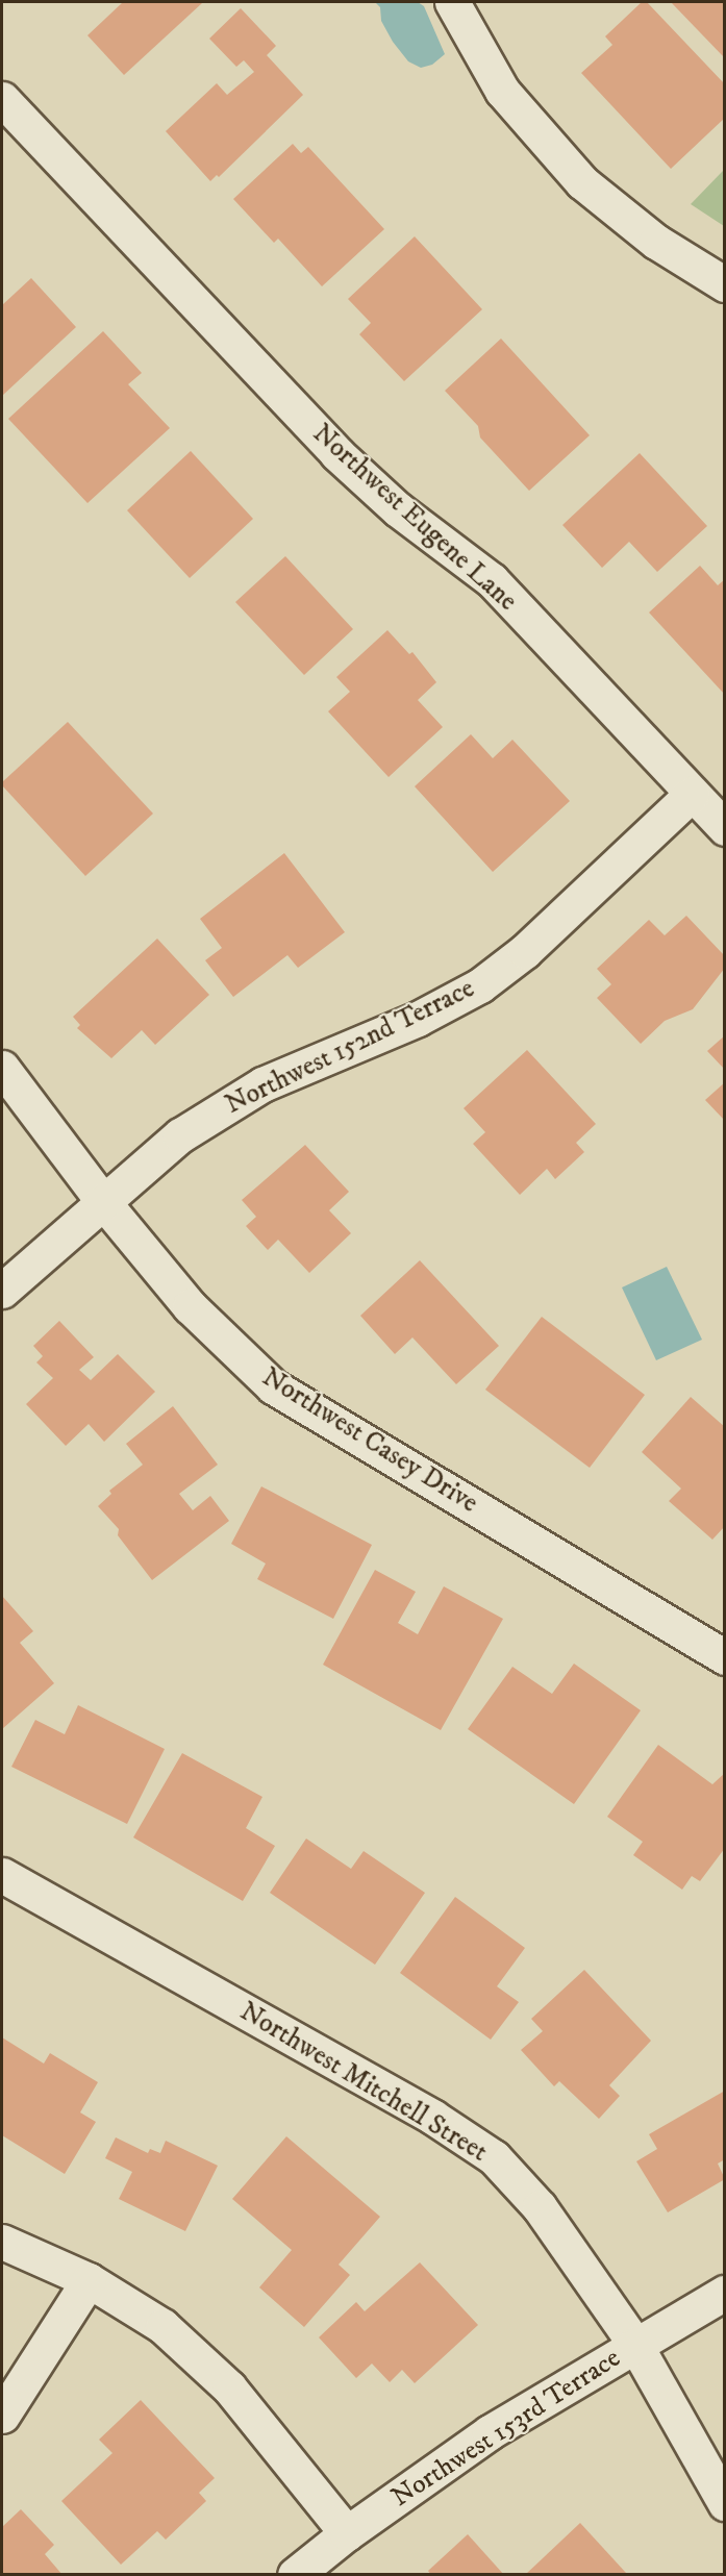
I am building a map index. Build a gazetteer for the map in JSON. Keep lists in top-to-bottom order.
{
  "streets": {
    "street": [
      "Northwest Eugene Lane",
      "Northwest 152nd Terrace",
      "Northwest Casey Drive",
      "Northwest Mitchell Street",
      "Northwest 153rd Terrace"
    ]
  },
  "crossings": [
    ["Northwest Eugene Lane", "Northwest 152nd Terrace"],
    ["Northwest 152nd Terrace", "Northwest Casey Drive"],
    ["Northwest Mitchell Street", "Northwest 153rd Terrace"]
  ]
}
